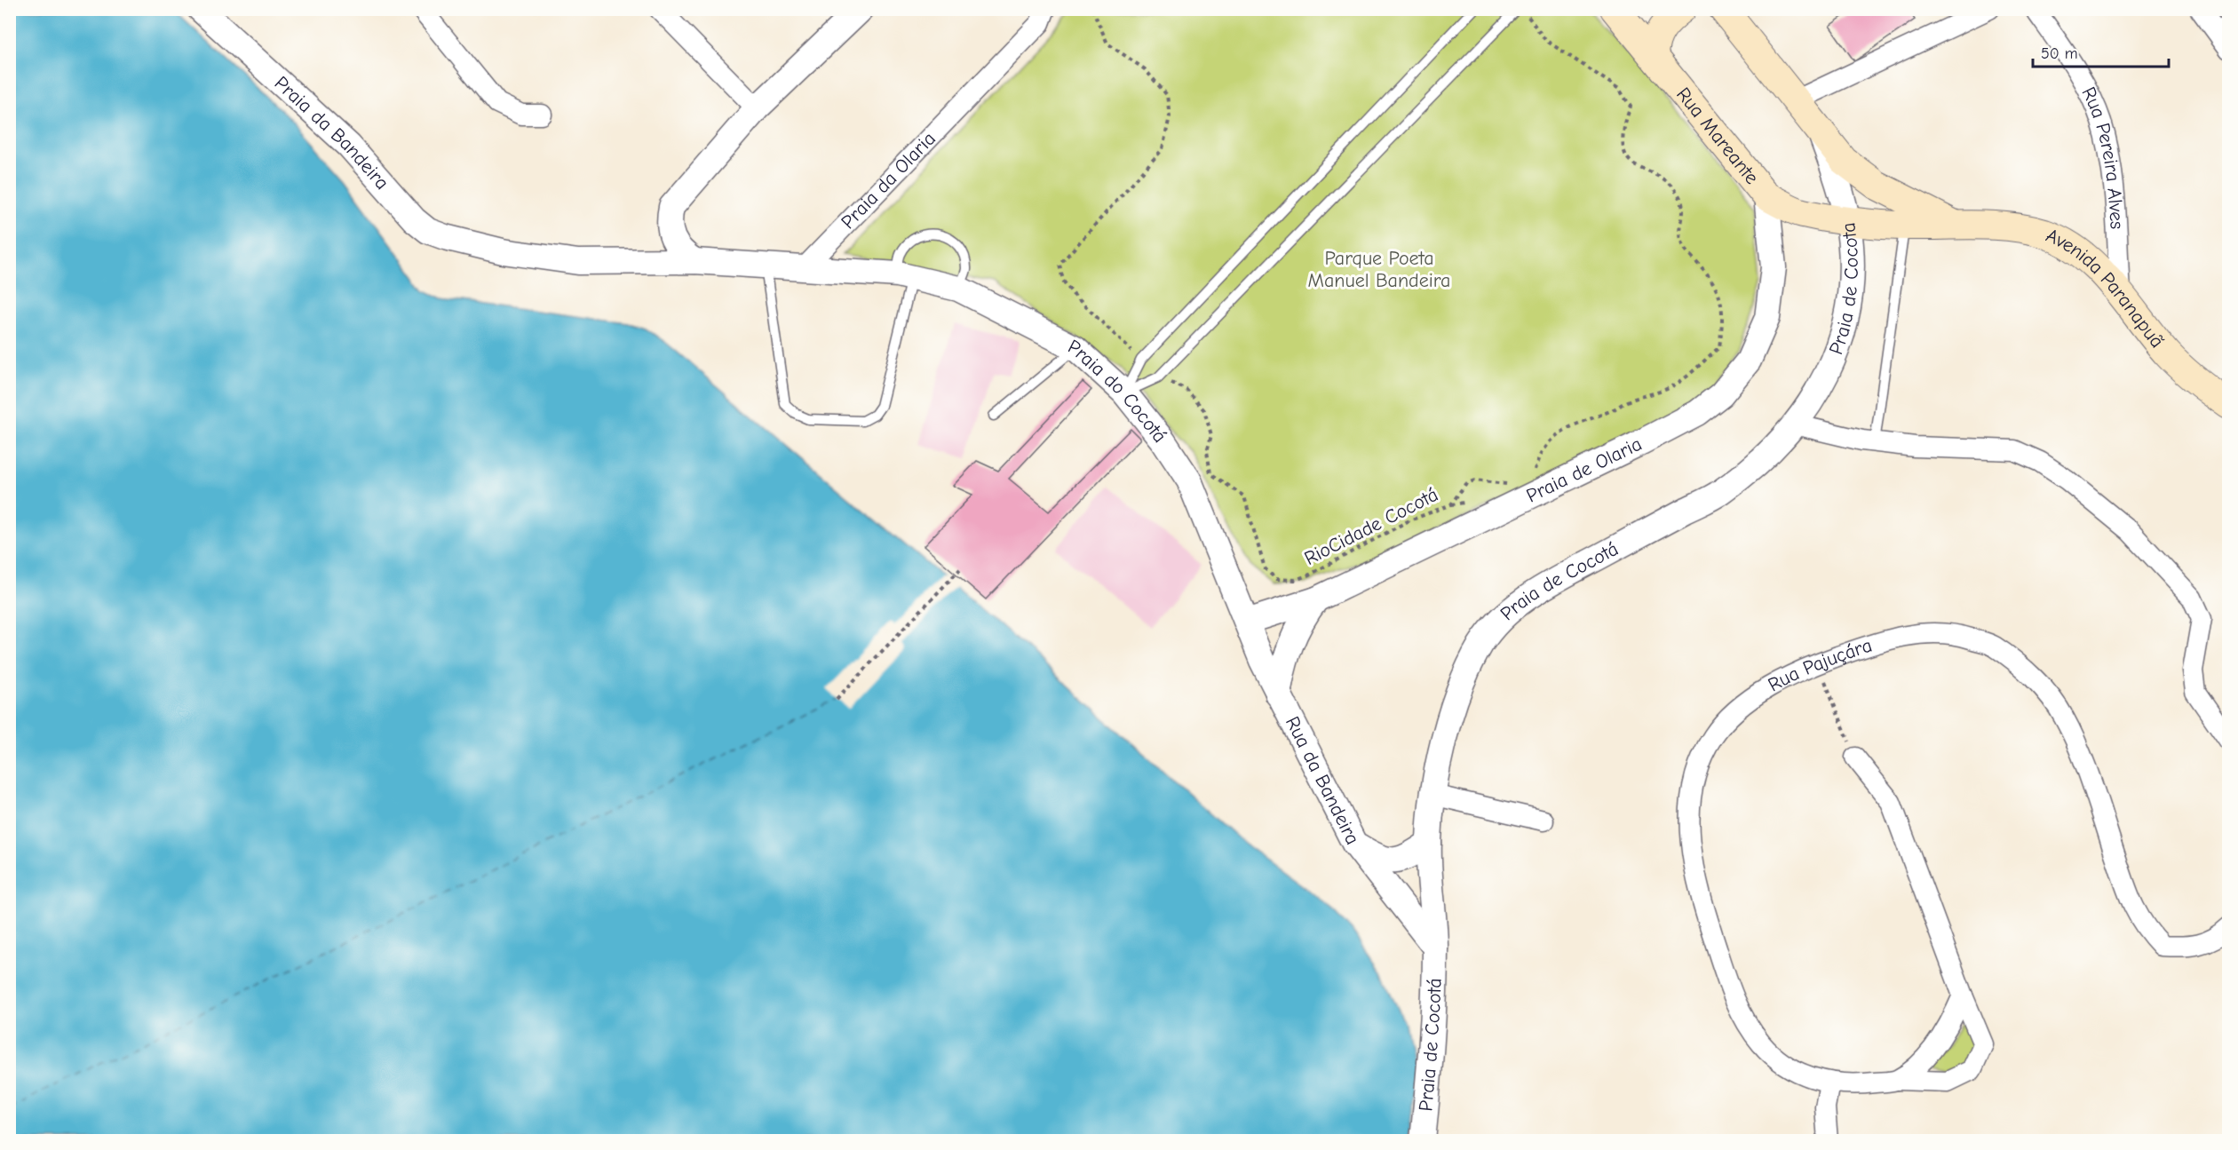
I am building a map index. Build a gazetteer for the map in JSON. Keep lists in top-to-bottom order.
{
  "streets": {
    "main road": ["Rua Mareante", "Avenida Paranapuã"],
    "street": [
      "Praia da Bandeira",
      "Rua Pereira Alves",
      "Praia da Olaria",
      "Praia de Cocota",
      "Praia do Cocotá",
      "Praia de Olaria",
      "Praia de Cocotá",
      "Rua Pajuçára",
      "Rua da Bandeira"
    ],
    "path": ["RioCidade Cocotá"]
  },
  "crossings": [
    ["Rua Mareante", "Praia de Cocota"],
    ["Rua Mareante", "Avenida Paranapuã"],
    ["Rua Mareante", "Praia de Olaria"],
    ["Rua Pereira Alves", "Avenida Paranapuã"],
    ["Praia da Olaria", "Praia do Cocotá"],
    ["Praia de Cocota", "Avenida Paranapuã"],
    ["Praia de Cocota", "Praia de Cocotá"],
    ["Praia do Cocotá", "Praia de Olaria"],
    ["Praia do Cocotá", "Rua da Bandeira"],
    ["Praia de Olaria", "Rua da Bandeira"],
    ["Praia de Cocotá", "Rua da Bandeira"]
  ],
  "parks": ["Parque Poeta Manuel Bandeira"],
  "scale_bar": "50 m"
}
